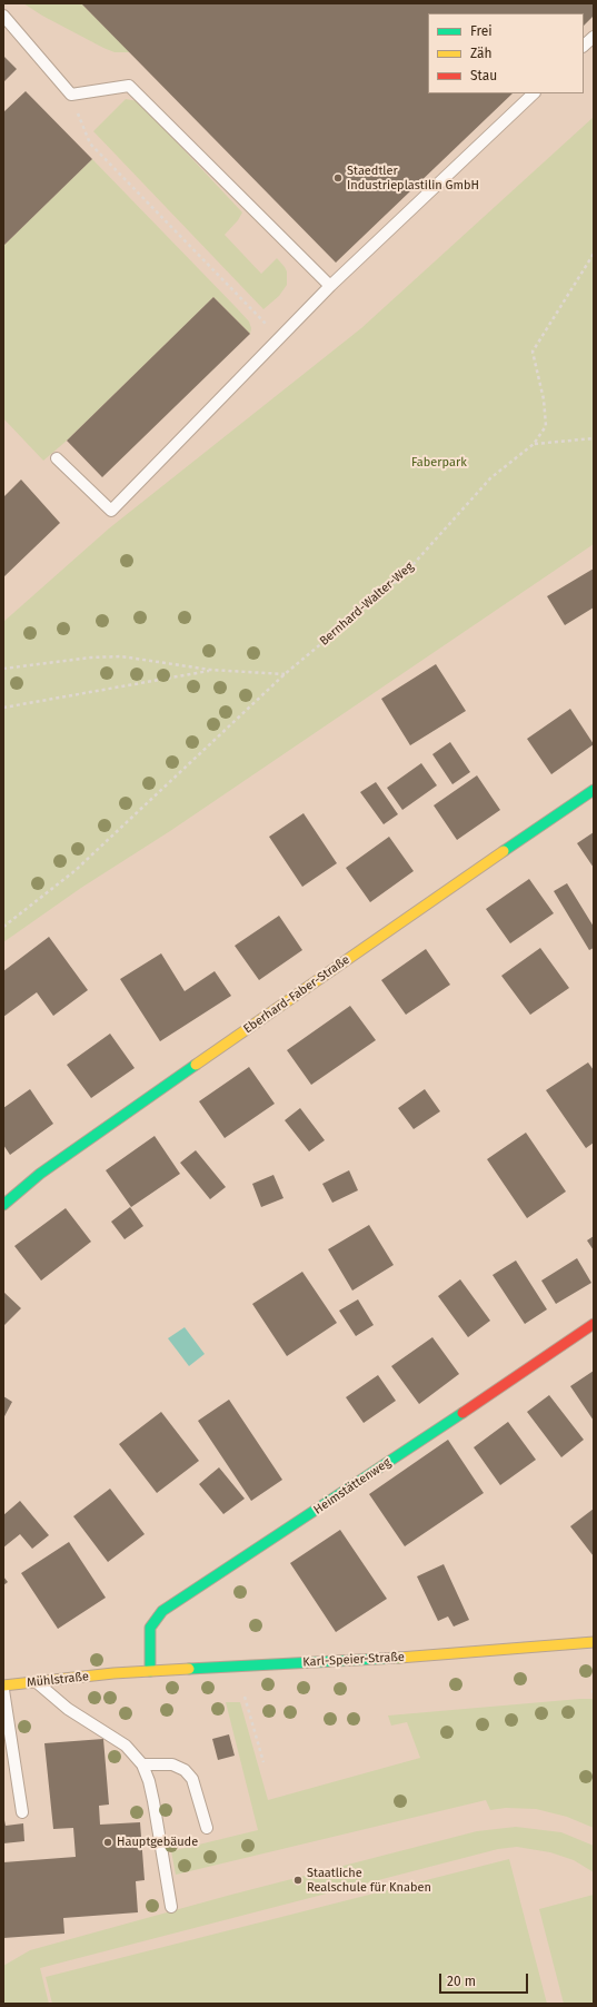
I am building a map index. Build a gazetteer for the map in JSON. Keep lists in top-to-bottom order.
{
  "streets": {
    "street": [
      "Eberhard-Faber-Straße",
      "Heimstättenweg",
      "Karl-Speier-Straße",
      "Mühlstraße"
    ],
    "path": ["Bernhard-Walter-Weg"]
  },
  "crossings": [
    ["Heimstättenweg", "Karl-Speier-Straße"],
    ["Karl-Speier-Straße", "Mühlstraße"]
  ],
  "parks": ["Faberpark"],
  "places": ["Staedtler Industrieplastilin GmbH", "Hauptgebäude", "Staatliche Realschule für Knaben"],
  "legend": ["Frei", "Zäh", "Stau"],
  "scale_bar": "20 m"
}
